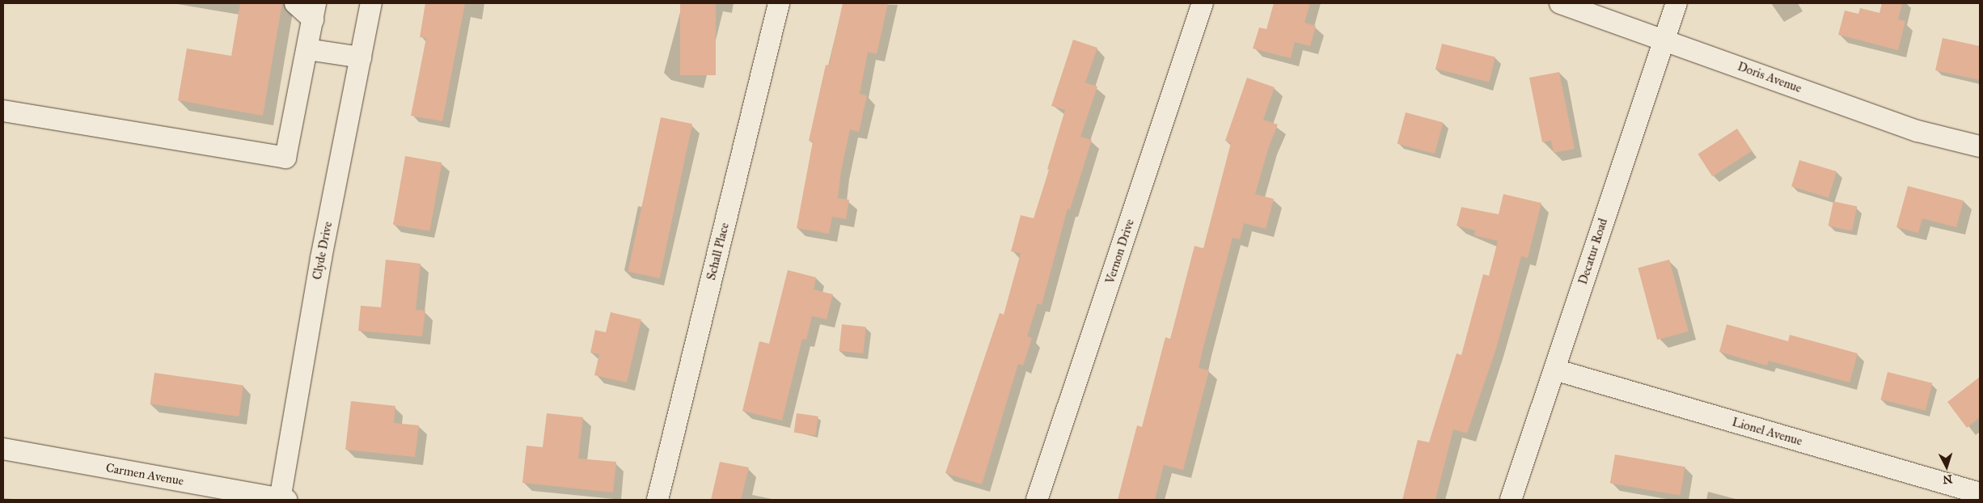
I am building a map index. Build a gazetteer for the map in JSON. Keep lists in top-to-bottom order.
{
  "streets": {
    "street": [
      "Doris Avenue",
      "Clyde Drive",
      "Schall Place",
      "Vernon Drive",
      "Decatur Road",
      "Lionel Avenue",
      "Carmen Avenue"
    ]
  },
  "crossings": [
    ["Doris Avenue", "Decatur Road"],
    ["Clyde Drive", "Carmen Avenue"],
    ["Decatur Road", "Lionel Avenue"]
  ],
  "north": "bottom"
}
